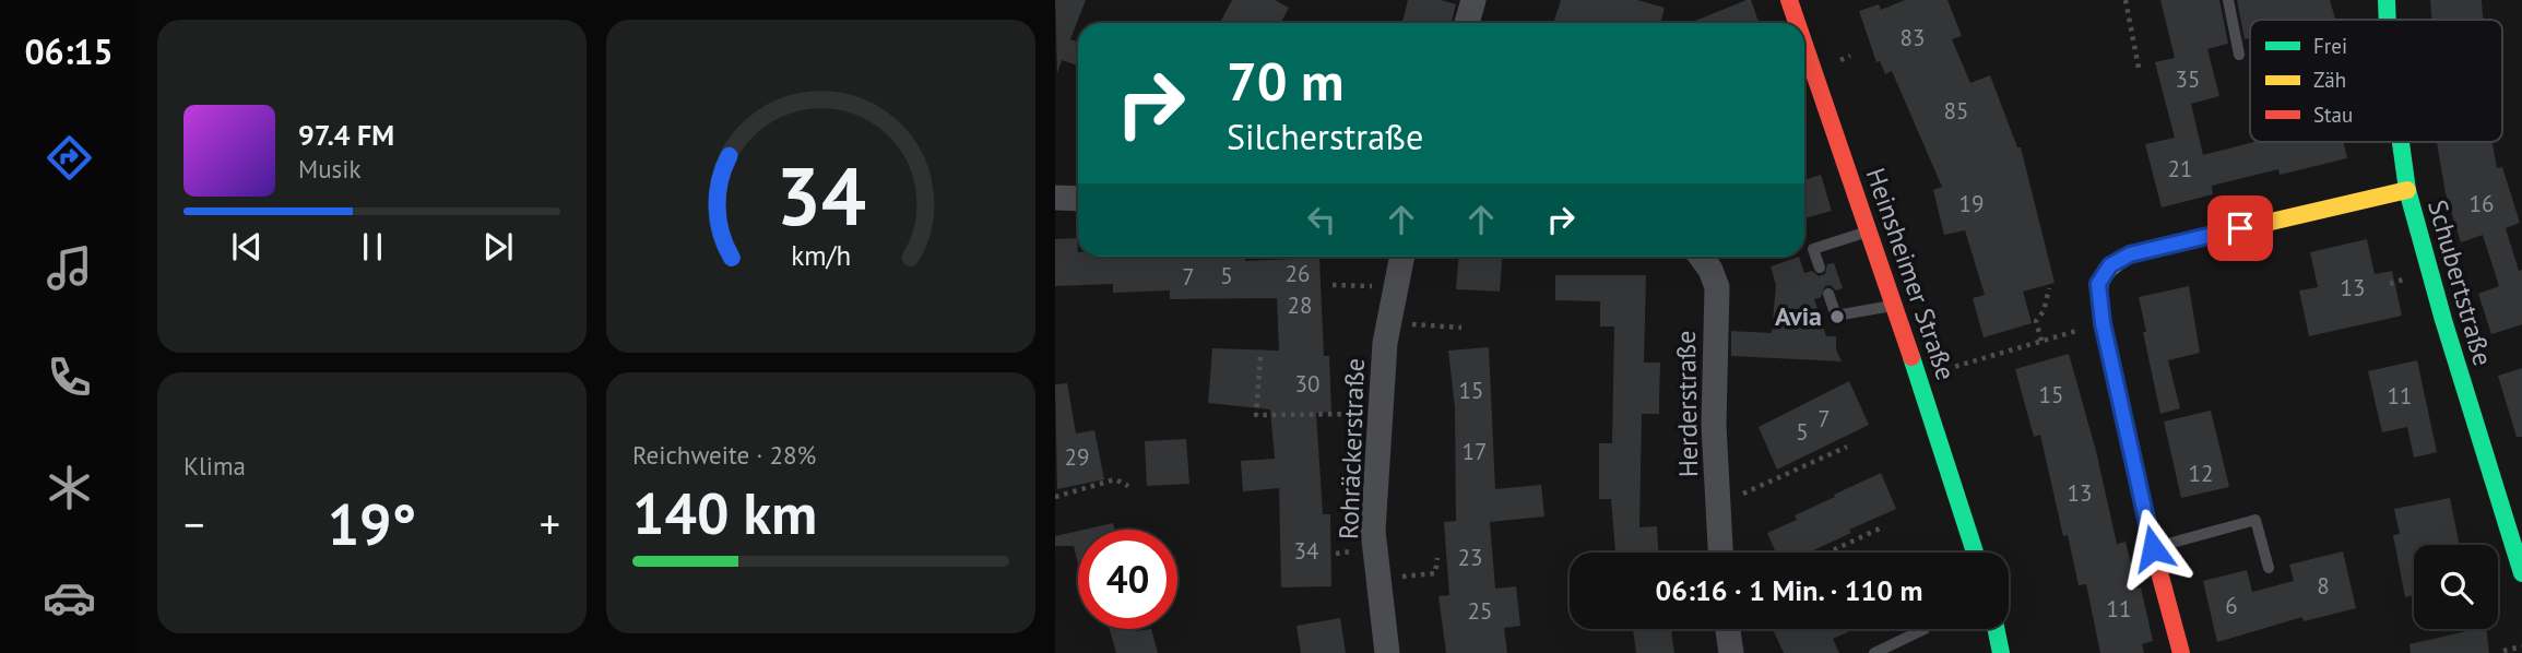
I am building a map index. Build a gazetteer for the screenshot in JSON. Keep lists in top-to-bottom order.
{
  "streets": {
    "street": [
      "Heinsheimer Straße",
      "Schubertstraße",
      "Herderstraße",
      "Rohräckerstraße"
    ]
  },
  "places": ["Avia"],
  "house_numbers": [
    "83",
    "35",
    "85",
    "21",
    "19",
    "16",
    "26",
    "5",
    "7",
    "13",
    "28",
    "30",
    "15",
    "15",
    "11",
    "7",
    "5",
    "17",
    "29",
    "12",
    "13",
    "34",
    "23",
    "8",
    "6",
    "11",
    "25"
  ],
  "legend": ["Frei", "Zäh", "Stau"],
  "page": {
    "tabs": "06:15",
    "turn": ["70 m", "Silcherstraße"],
    "song": ["97.4 FM", "Musik"],
    "tile": [
      "Klima",
      ["Reichweite · 28%", "140 km"]
    ],
    "heat": ["−", "19°", "+"],
    "limit": "40",
    "trip": "06:16 · 1 Min. · 110 m",
    "gauge": ["34", "km/h"]
  }
}
